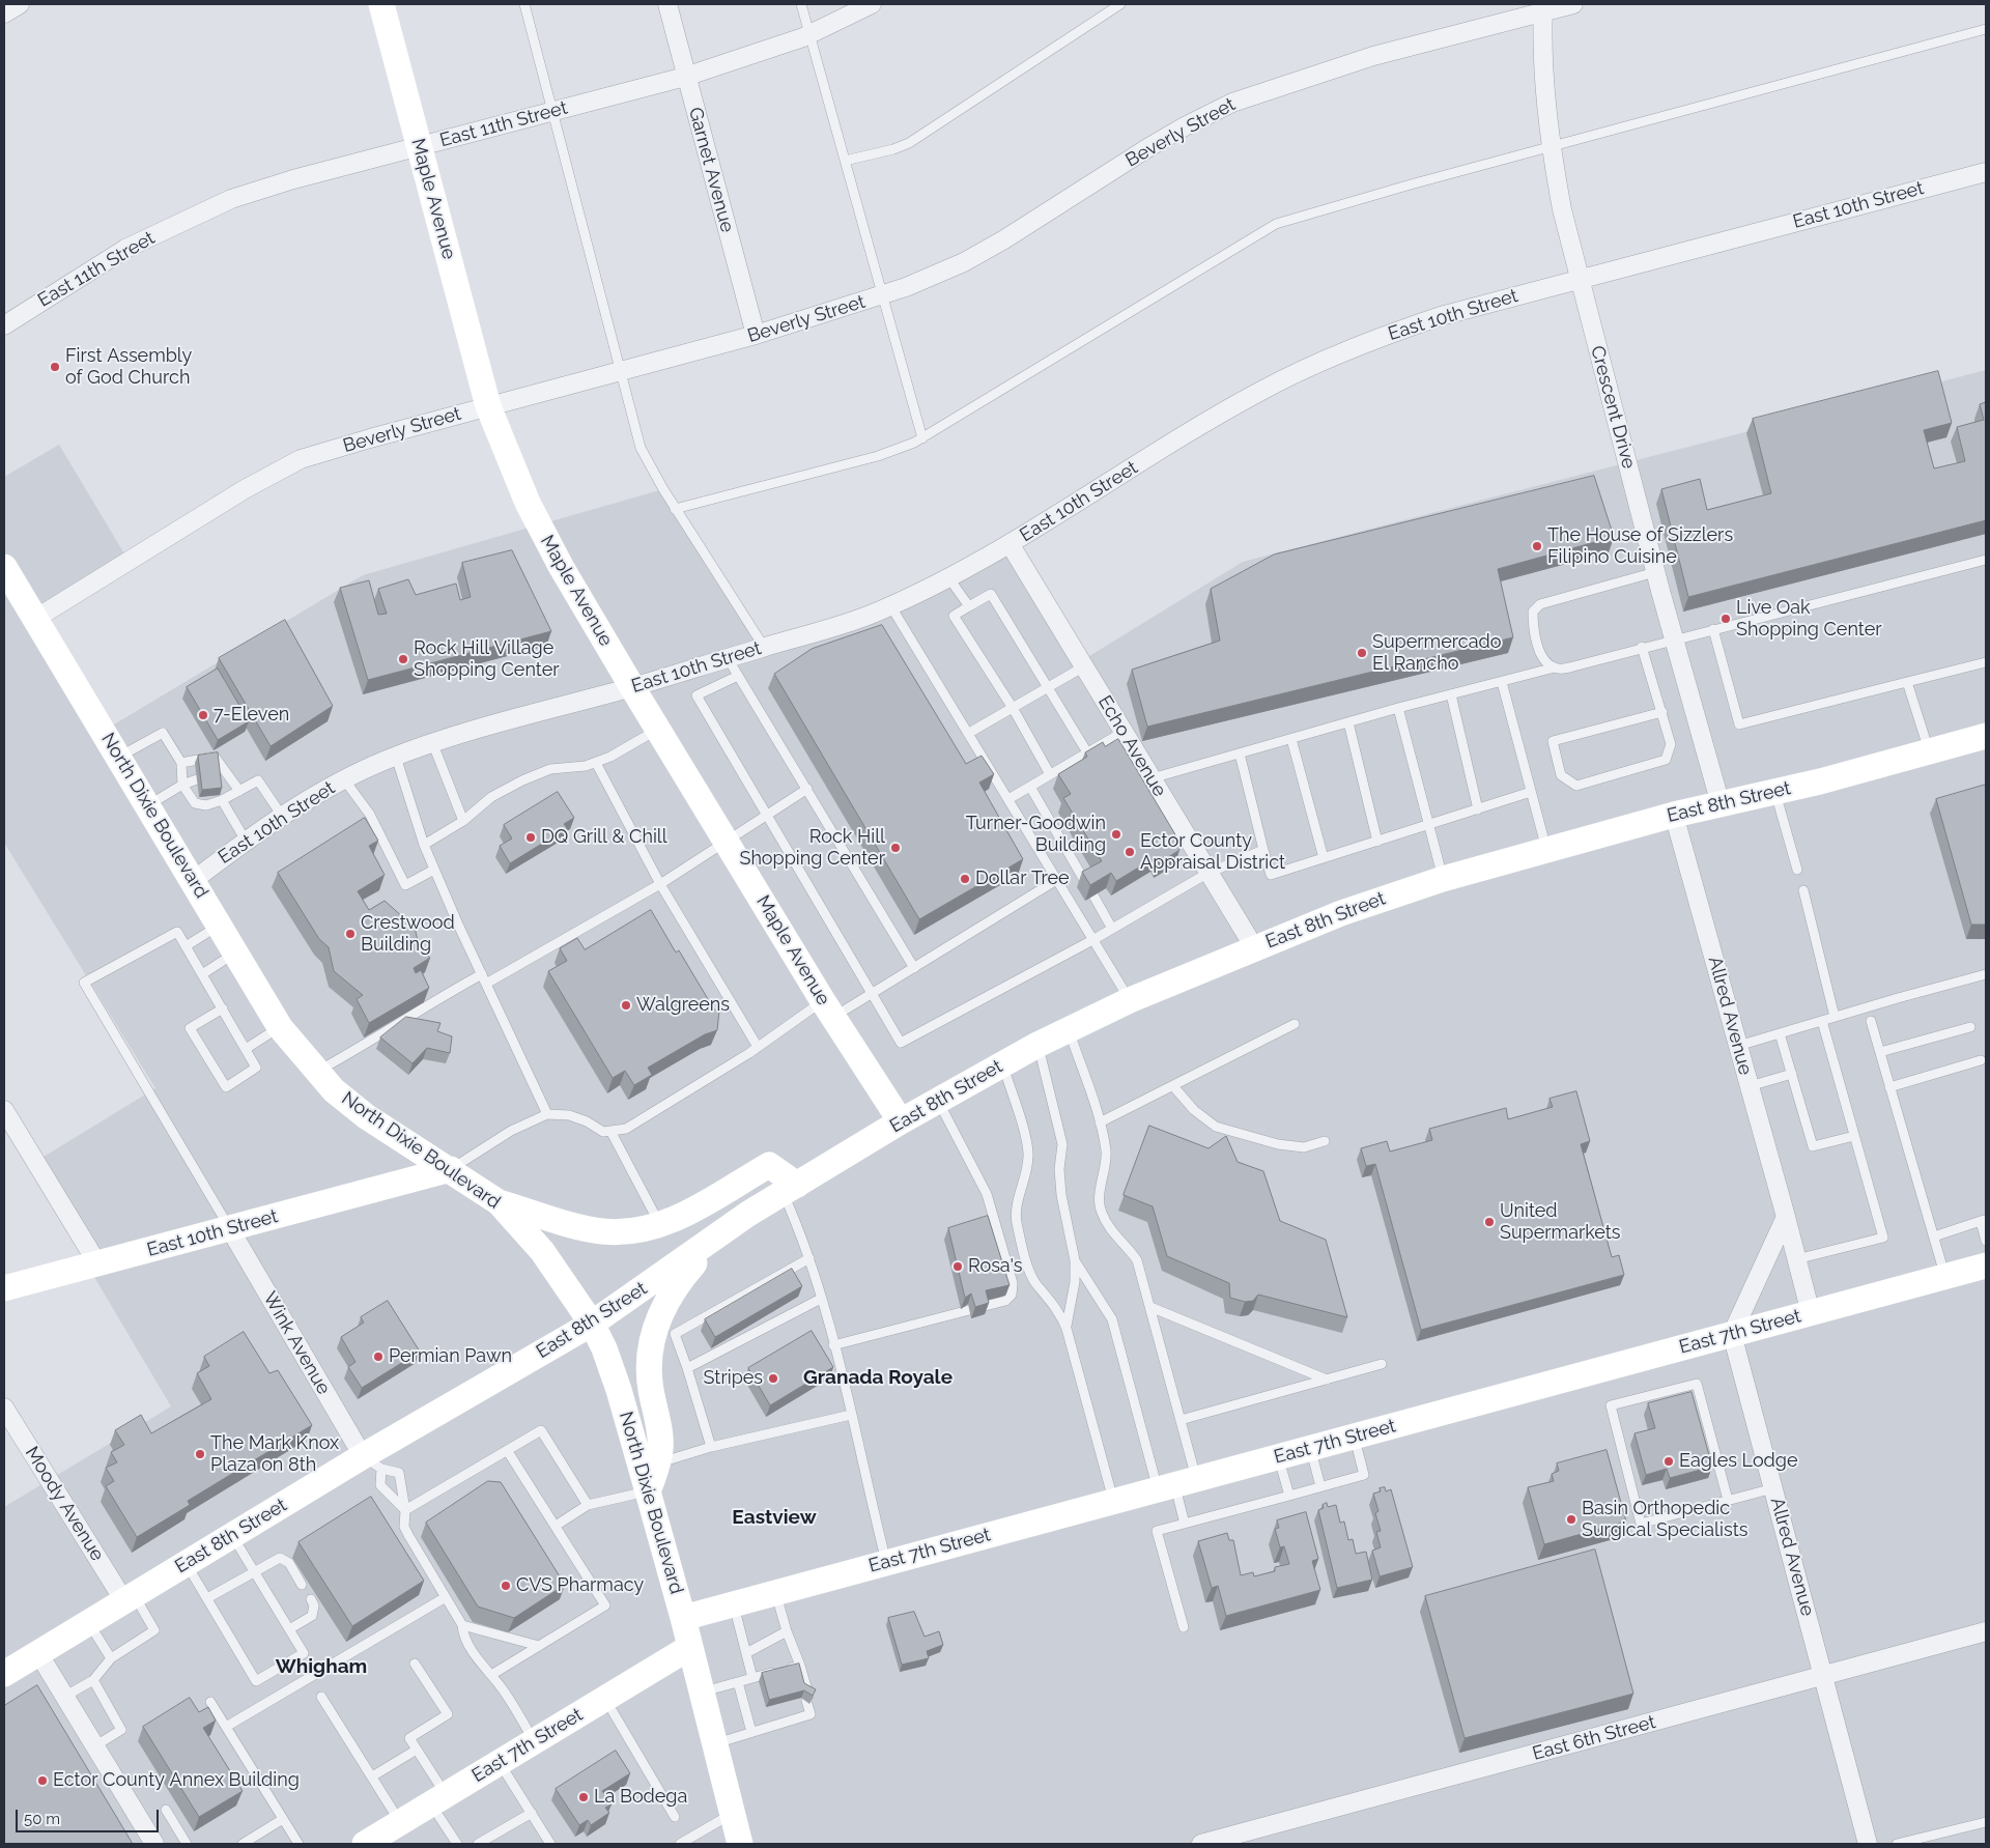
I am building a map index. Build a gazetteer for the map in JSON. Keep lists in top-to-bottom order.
{
  "streets": {
    "main road": [
      "Maple Avenue",
      "East 10th Street",
      "East 8th Street",
      "North Dixie Boulevard",
      "East 7th Street"
    ],
    "street": [
      "East 11th Street",
      "Beverly Street",
      "Garnet Avenue",
      "Crescent Drive",
      "Echo Avenue",
      "Allred Avenue",
      "Wink Avenue",
      "Moody Avenue",
      "East 6th Street"
    ]
  },
  "crossings": [
    ["East 11th Street", "Garnet Avenue"],
    ["East 11th Street", "Maple Avenue"],
    ["Beverly Street", "Garnet Avenue"],
    ["Beverly Street", "Maple Avenue"],
    ["Beverly Street", "Crescent Drive"],
    ["Beverly Street", "North Dixie Boulevard"],
    ["Maple Avenue", "East 10th Street"],
    ["Maple Avenue", "East 8th Street"],
    ["East 10th Street", "Crescent Drive"],
    ["East 10th Street", "Echo Avenue"],
    ["East 10th Street", "North Dixie Boulevard"],
    ["East 10th Street", "Wink Avenue"],
    ["Crescent Drive", "East 8th Street"],
    ["Echo Avenue", "East 8th Street"],
    ["East 8th Street", "North Dixie Boulevard"],
    ["East 8th Street", "Allred Avenue"],
    ["East 8th Street", "Wink Avenue"],
    ["East 8th Street", "Moody Avenue"],
    ["North Dixie Boulevard", "East 7th Street"],
    ["Allred Avenue", "East 7th Street"],
    ["Allred Avenue", "East 6th Street"]
  ],
  "districts": ["Granada Royale", "Eastview", "Whigham"],
  "places": [
    "First Assembly of God Church",
    "The House of Sizzlers Filipino Cuisine",
    "Live Oak Shopping Center",
    "Supermercado El Rancho",
    "Rock Hill Village Shopping Center",
    "7-Eleven",
    "Turner-Goodwin Building",
    "DQ Grill & Chill",
    "Rock Hill Shopping Center",
    "Ector County Appraisal District",
    "Dollar Tree",
    "Crestwood Building",
    "Walgreens",
    "United Supermarkets",
    "Rosa's",
    "Permian Pawn",
    "Stripes",
    "The Mark Knox Plaza on 8th",
    "Eagles Lodge",
    "Basin Orthopedic Surgical Specialists",
    "CVS Pharmacy",
    "Ector County Annex Building",
    "La Bodega"
  ],
  "scale_bar": "50 m"
}
